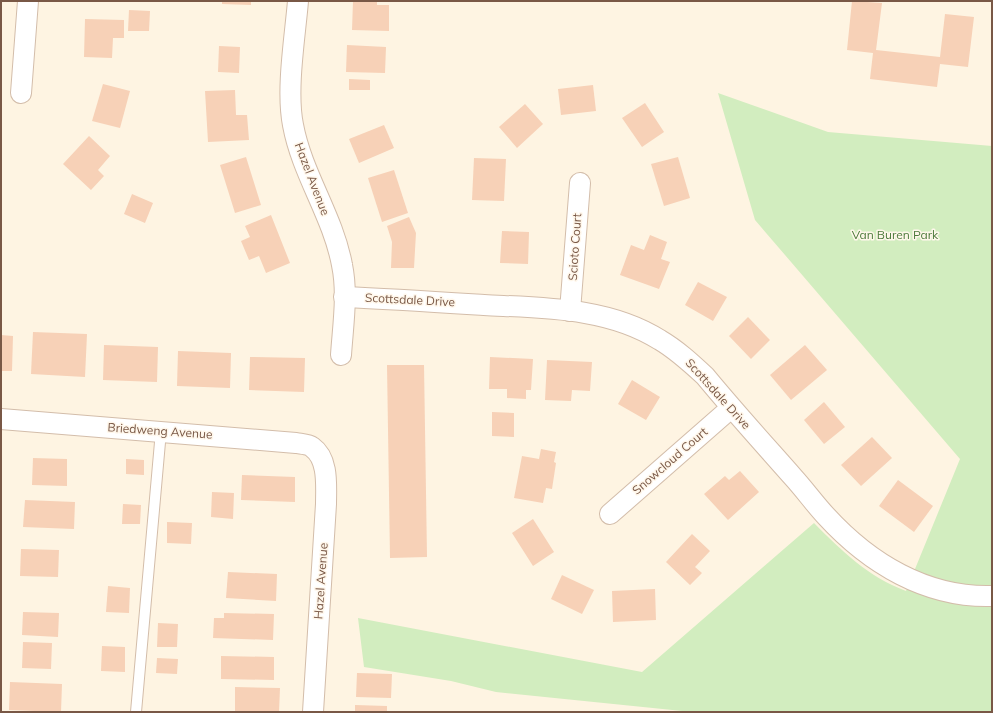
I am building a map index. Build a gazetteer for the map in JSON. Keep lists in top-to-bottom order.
{
  "streets": {
    "street": [
      "Hazel Avenue",
      "Scioto Court",
      "Scottsdale Drive",
      "Briedweng Avenue",
      "Snowcloud Court"
    ]
  },
  "crossings": [
    ["Hazel Avenue", "Scottsdale Drive"],
    ["Hazel Avenue", "Briedweng Avenue"],
    ["Scioto Court", "Scottsdale Drive"],
    ["Scottsdale Drive", "Snowcloud Court"]
  ],
  "parks": ["Van Buren Park"]
}
